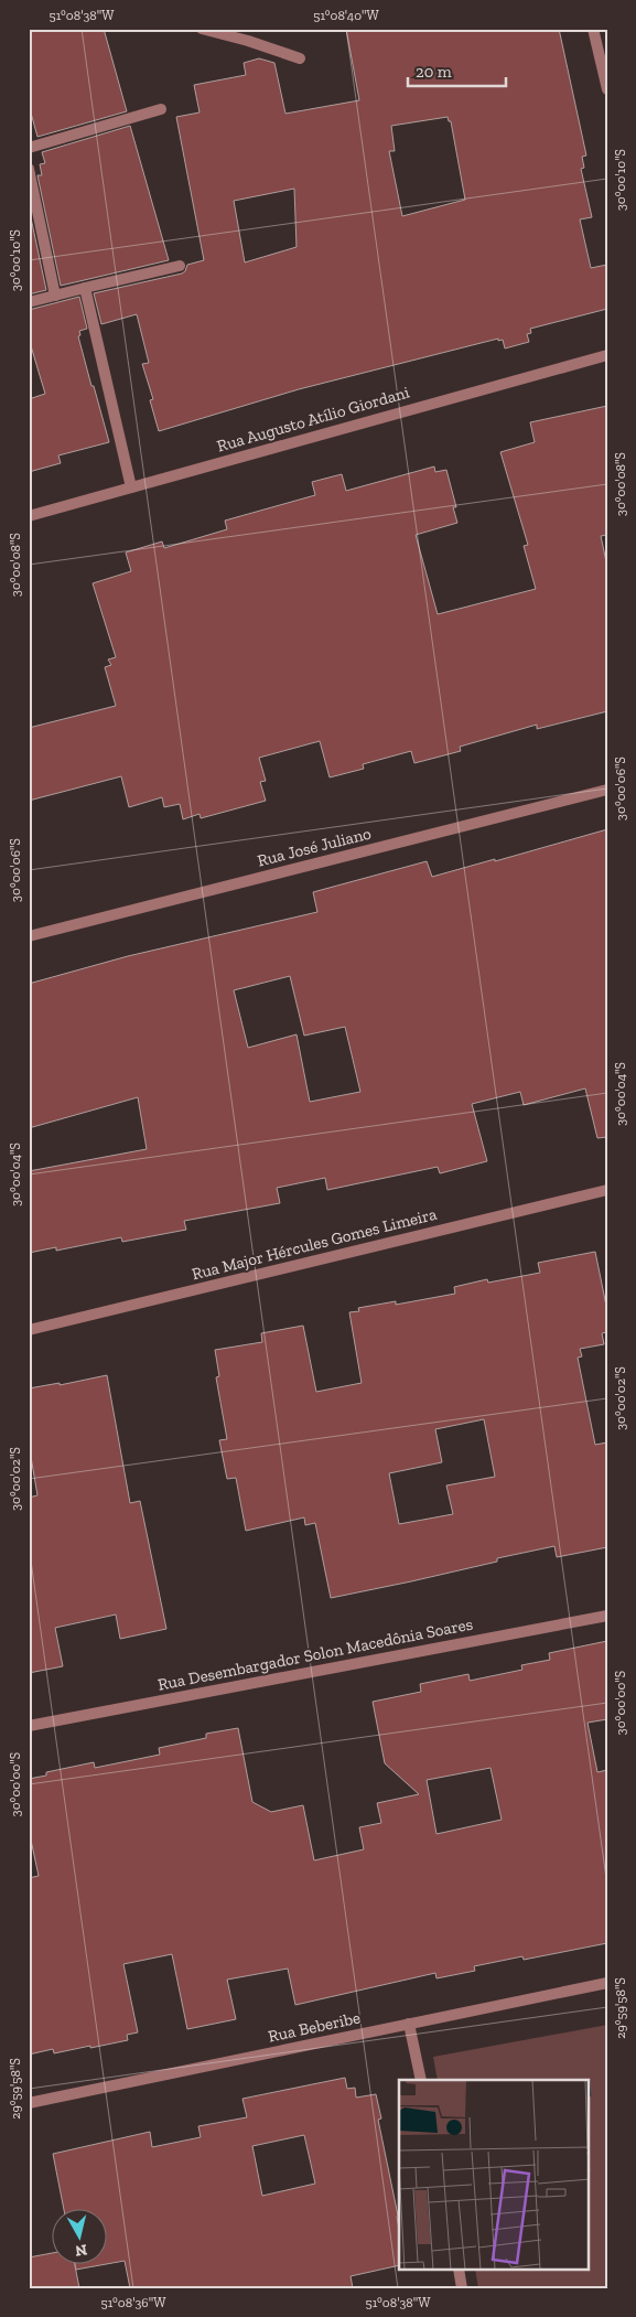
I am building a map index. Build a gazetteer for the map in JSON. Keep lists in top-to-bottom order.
{
  "streets": {
    "street": [
      "Rua Augusto Atílio Giordani",
      "Rua José Juliano",
      "Rua Major Hércules Gomes Limeira",
      "Rua Desembargador Solon Macedônia Soares",
      "Rua Beberibe"
    ]
  },
  "scale_bar": "20 m",
  "north": "bottom",
  "coordinates": [
    "51°08'38\"W",
    "51°08'40\"W",
    "30°00'10\"S",
    "30°00'08\"S",
    "30°00'06\"S",
    "30°00'04\"S",
    "30°00'02\"S",
    "30°00'00\"S",
    "29°59'58\"S",
    "51°08'36\"W"
  ]
}
